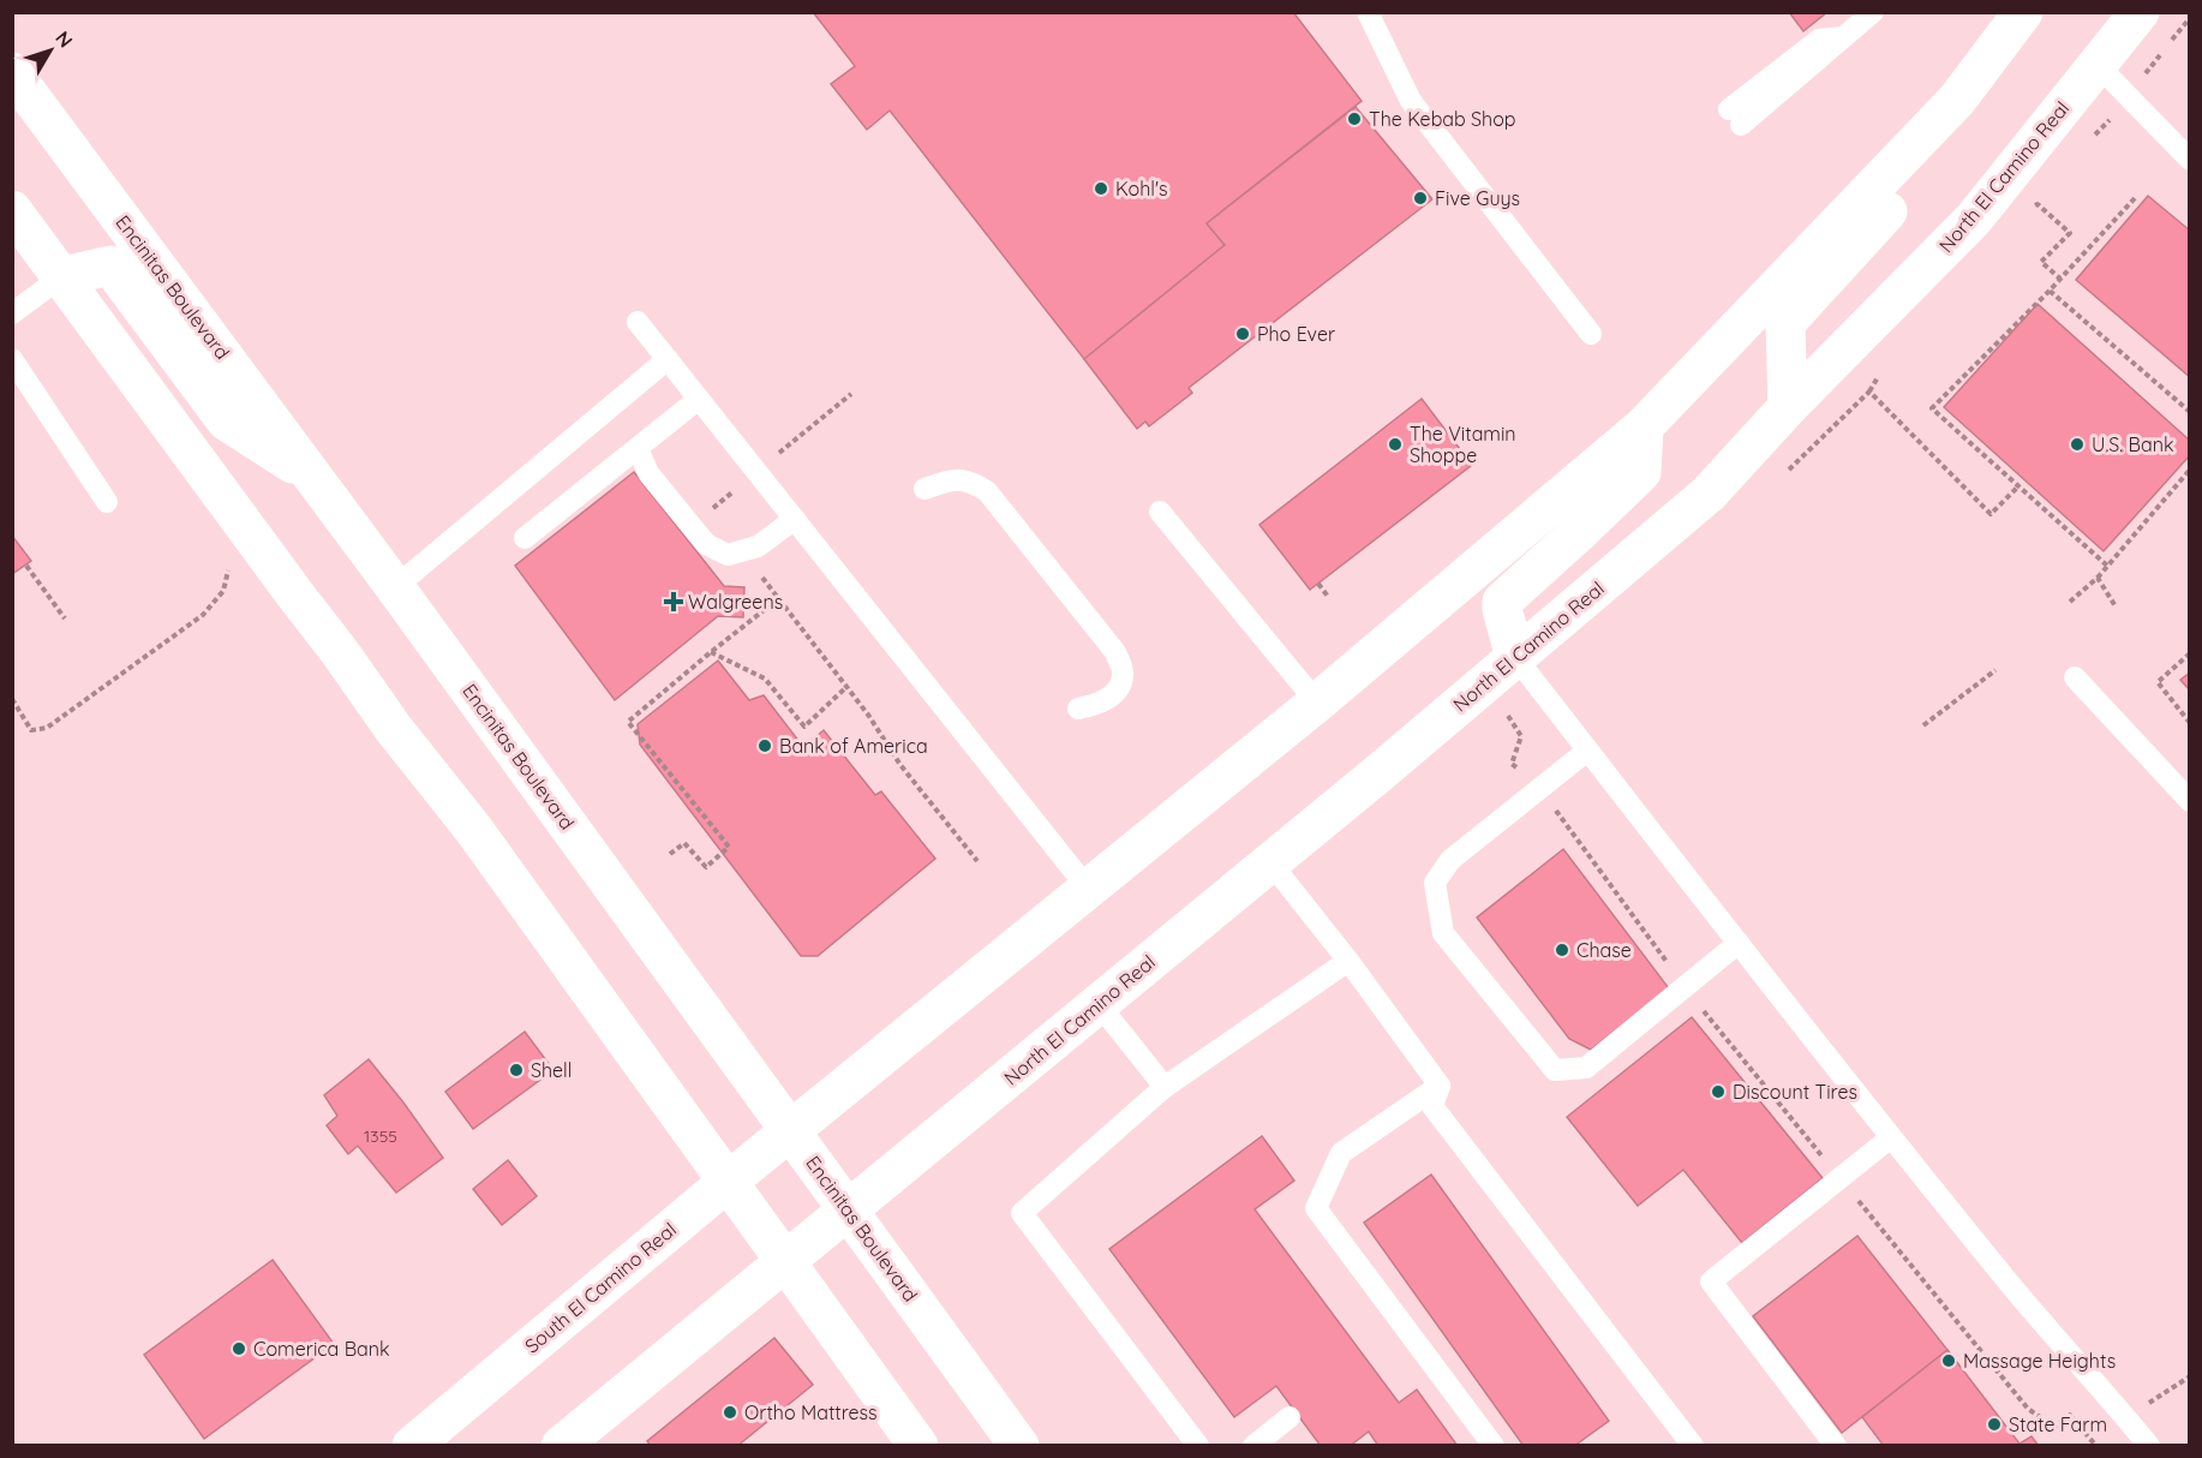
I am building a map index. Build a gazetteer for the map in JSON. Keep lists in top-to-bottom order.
{
  "streets": {
    "main road": ["North El Camino Real", "Encinitas Boulevard", "South El Camino Real"]
  },
  "crossings": [
    ["North El Camino Real", "Encinitas Boulevard"],
    ["Encinitas Boulevard", "South El Camino Real"]
  ],
  "places": {
    "other": [
      "The Kebab Shop",
      "Kohl's",
      "Five Guys",
      "Pho Ever",
      "The Vitamin Shoppe",
      "U.S. Bank",
      "Bank of America",
      "Chase",
      "Shell",
      "Discount Tires",
      "Comerica Bank",
      "Massage Heights",
      "Ortho Mattress",
      "State Farm"
    ],
    "health": ["Walgreens"]
  },
  "house_numbers": ["1355"],
  "north": "top right"
}
